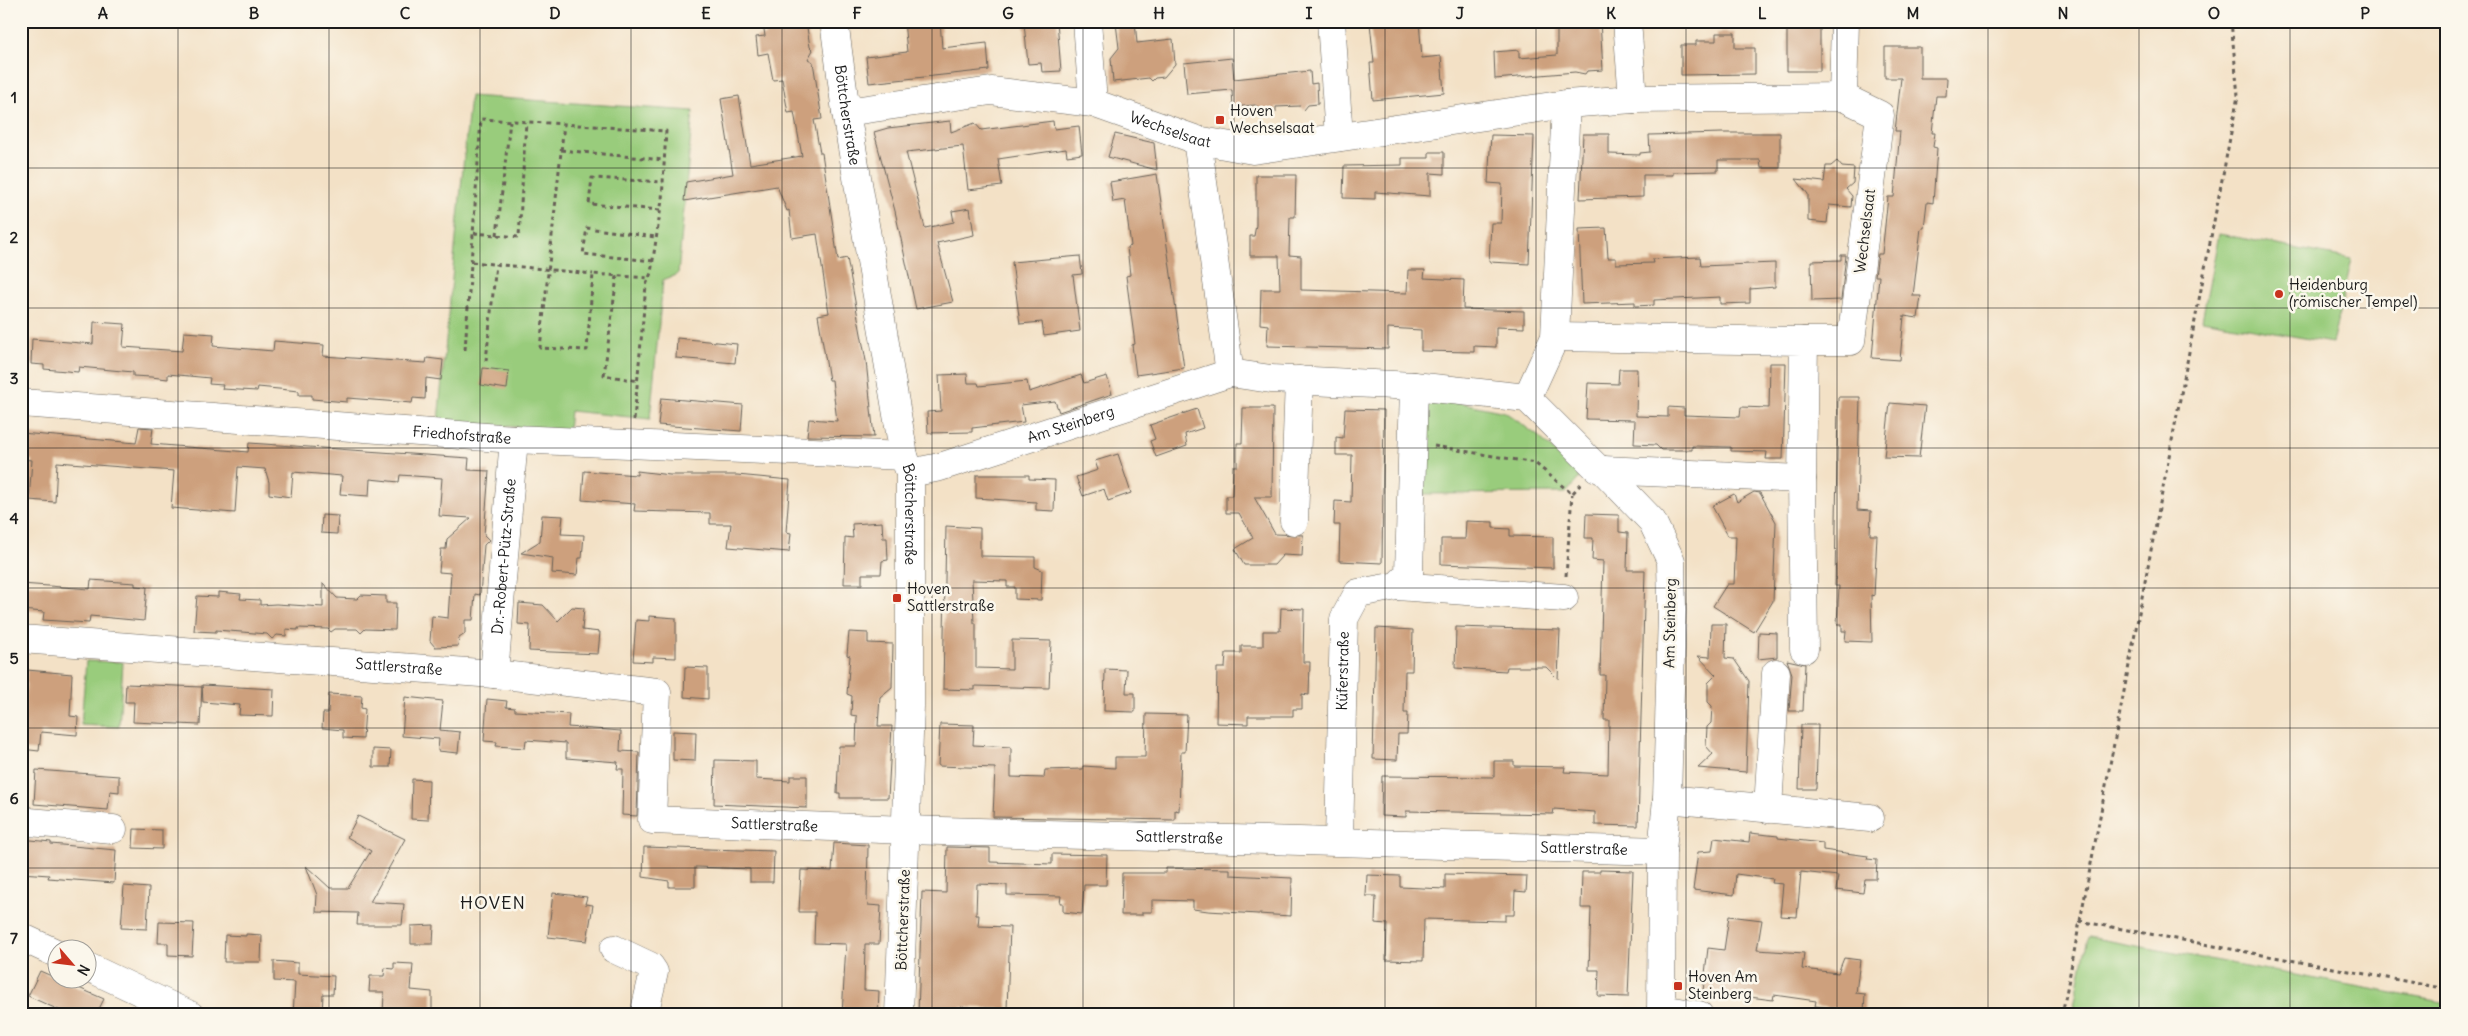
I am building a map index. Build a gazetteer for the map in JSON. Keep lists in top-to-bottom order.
{
  "streets": {
    "street": [
      "Böttcherstraße",
      "Wechselsaat",
      "Am Steinberg",
      "Friedhofstraße",
      "Dr.-Robert-Pütz-Straße",
      "Sattlerstraße",
      "Küferstraße"
    ]
  },
  "crossings": [
    ["Böttcherstraße", "Wechselsaat"],
    ["Böttcherstraße", "Am Steinberg"],
    ["Böttcherstraße", "Friedhofstraße"],
    ["Böttcherstraße", "Sattlerstraße"],
    ["Am Steinberg", "Friedhofstraße"],
    ["Am Steinberg", "Sattlerstraße"],
    ["Friedhofstraße", "Dr.-Robert-Pütz-Straße"],
    ["Dr.-Robert-Pütz-Straße", "Sattlerstraße"],
    ["Sattlerstraße", "Küferstraße"]
  ],
  "districts": ["HOVEN"],
  "places": {
    "transit": ["Hoven Wechselsaat", "Hoven Sattlerstraße", "Hoven Am Steinberg"],
    "other": ["Heidenburg (römischer Tempel)"]
  },
  "north": "bottom right",
  "grid": {
    "columns": [
      "A",
      "B",
      "C",
      "D",
      "E",
      "F",
      "G",
      "H",
      "I",
      "J",
      "K",
      "L",
      "M",
      "N",
      "O",
      "P"
    ],
    "rows": [
      "1",
      "2",
      "3",
      "4",
      "5",
      "6",
      "7"
    ]
  }
}
